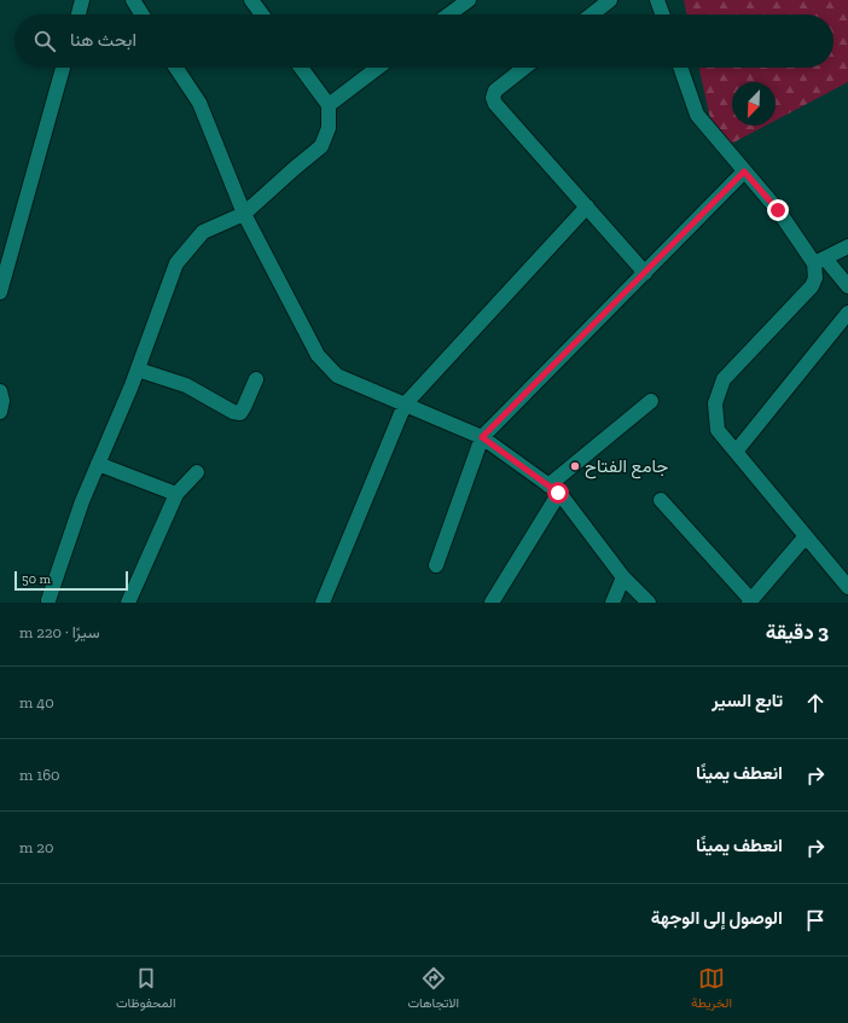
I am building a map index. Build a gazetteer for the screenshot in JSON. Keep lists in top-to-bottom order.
{
  "places": ["جامع الفتاح"],
  "scale_bar": "50 m",
  "north": "bottom left",
  "page": {
    "search": "ابحث هنا",
    "scale": "50 m",
    "heading": ["3 دقيقة", "سيرًا · 220 m"],
    "list": [
      ["تابع السير", "40 m"],
      ["انعطف يمينًا", "160 m"],
      ["انعطف يمينًا", "20 m"],
      "الوصول إلى الوجهة"
    ],
    "nav": ["الخريطة", "الاتجاهات", "المحفوظات"]
  }
}
